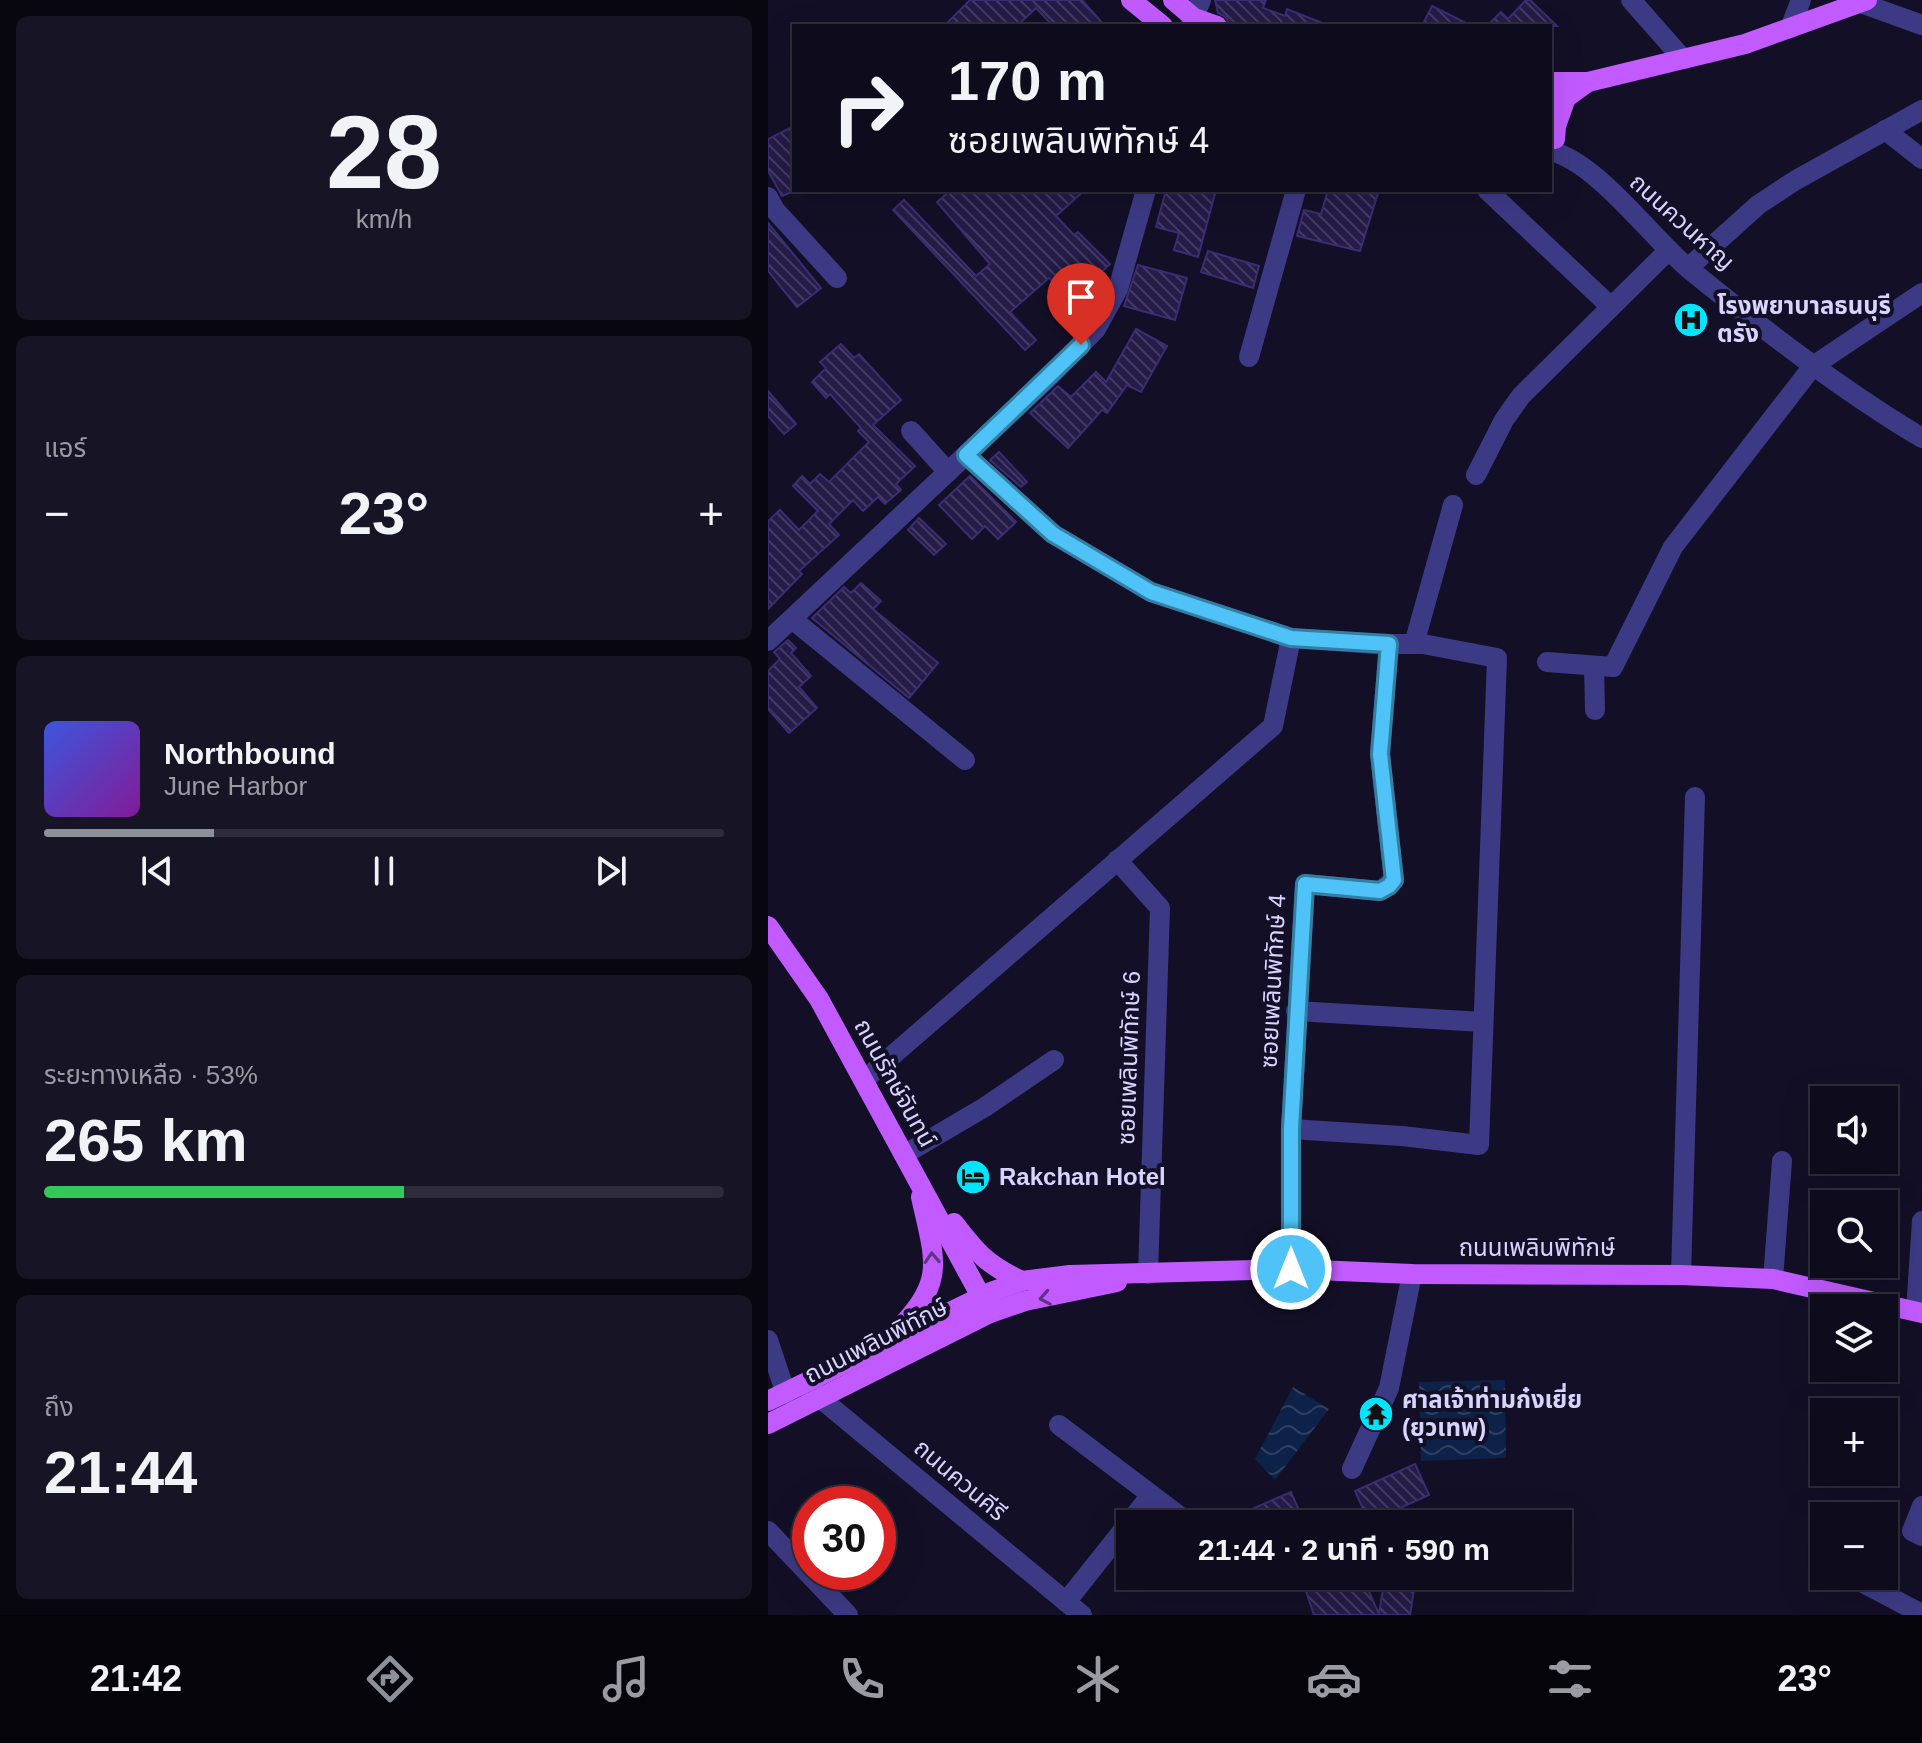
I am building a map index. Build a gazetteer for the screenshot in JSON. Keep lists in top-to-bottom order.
{
  "streets": {
    "main road": ["ถนนรักษ์จันทน์", "ถนนเพลินพิทักษ์"],
    "street": [
      "ถนนควนหาญ",
      "ซอยเพลินพิทักษ์ 4",
      "ซอยเพลินพิทักษ์ 6",
      "ถนนควนคีรี"
    ]
  },
  "crossings": [
    ["ซอยเพลินพิทักษ์ 4", "ถนนเพลินพิทักษ์"],
    ["ซอยเพลินพิทักษ์ 6", "ถนนเพลินพิทักษ์"],
    ["ถนนรักษ์จันทน์", "ถนนเพลินพิทักษ์"],
    ["ถนนเพลินพิทักษ์", "ถนนควนคีรี"]
  ],
  "places": {
    "hospital": ["โรงพยาบาลธนบุรี ตรัง"],
    "hotel": ["Rakchan Hotel"],
    "temple": ["ศาลเจ้าท่ามก๋งเยี่ย (ยุวเทพ)"]
  },
  "page": {
    "tile": [
      ["28", "km/h"],
      "แอร์",
      ["ระยะทางเหลือ · 53%", "265 km"],
      ["ถึง", "21:44"]
    ],
    "turn": ["170 m", "ซอยเพลินพิทักษ์ 4"],
    "heat": ["−", "23°", "+"],
    "song": ["Northbound", "June Harbor"],
    "map_buttons": ["+", "−"],
    "limit": "30",
    "trip": "21:44 · 2 นาที · 590 m",
    "tabs": ["21:42", "23°"]
  }
}
